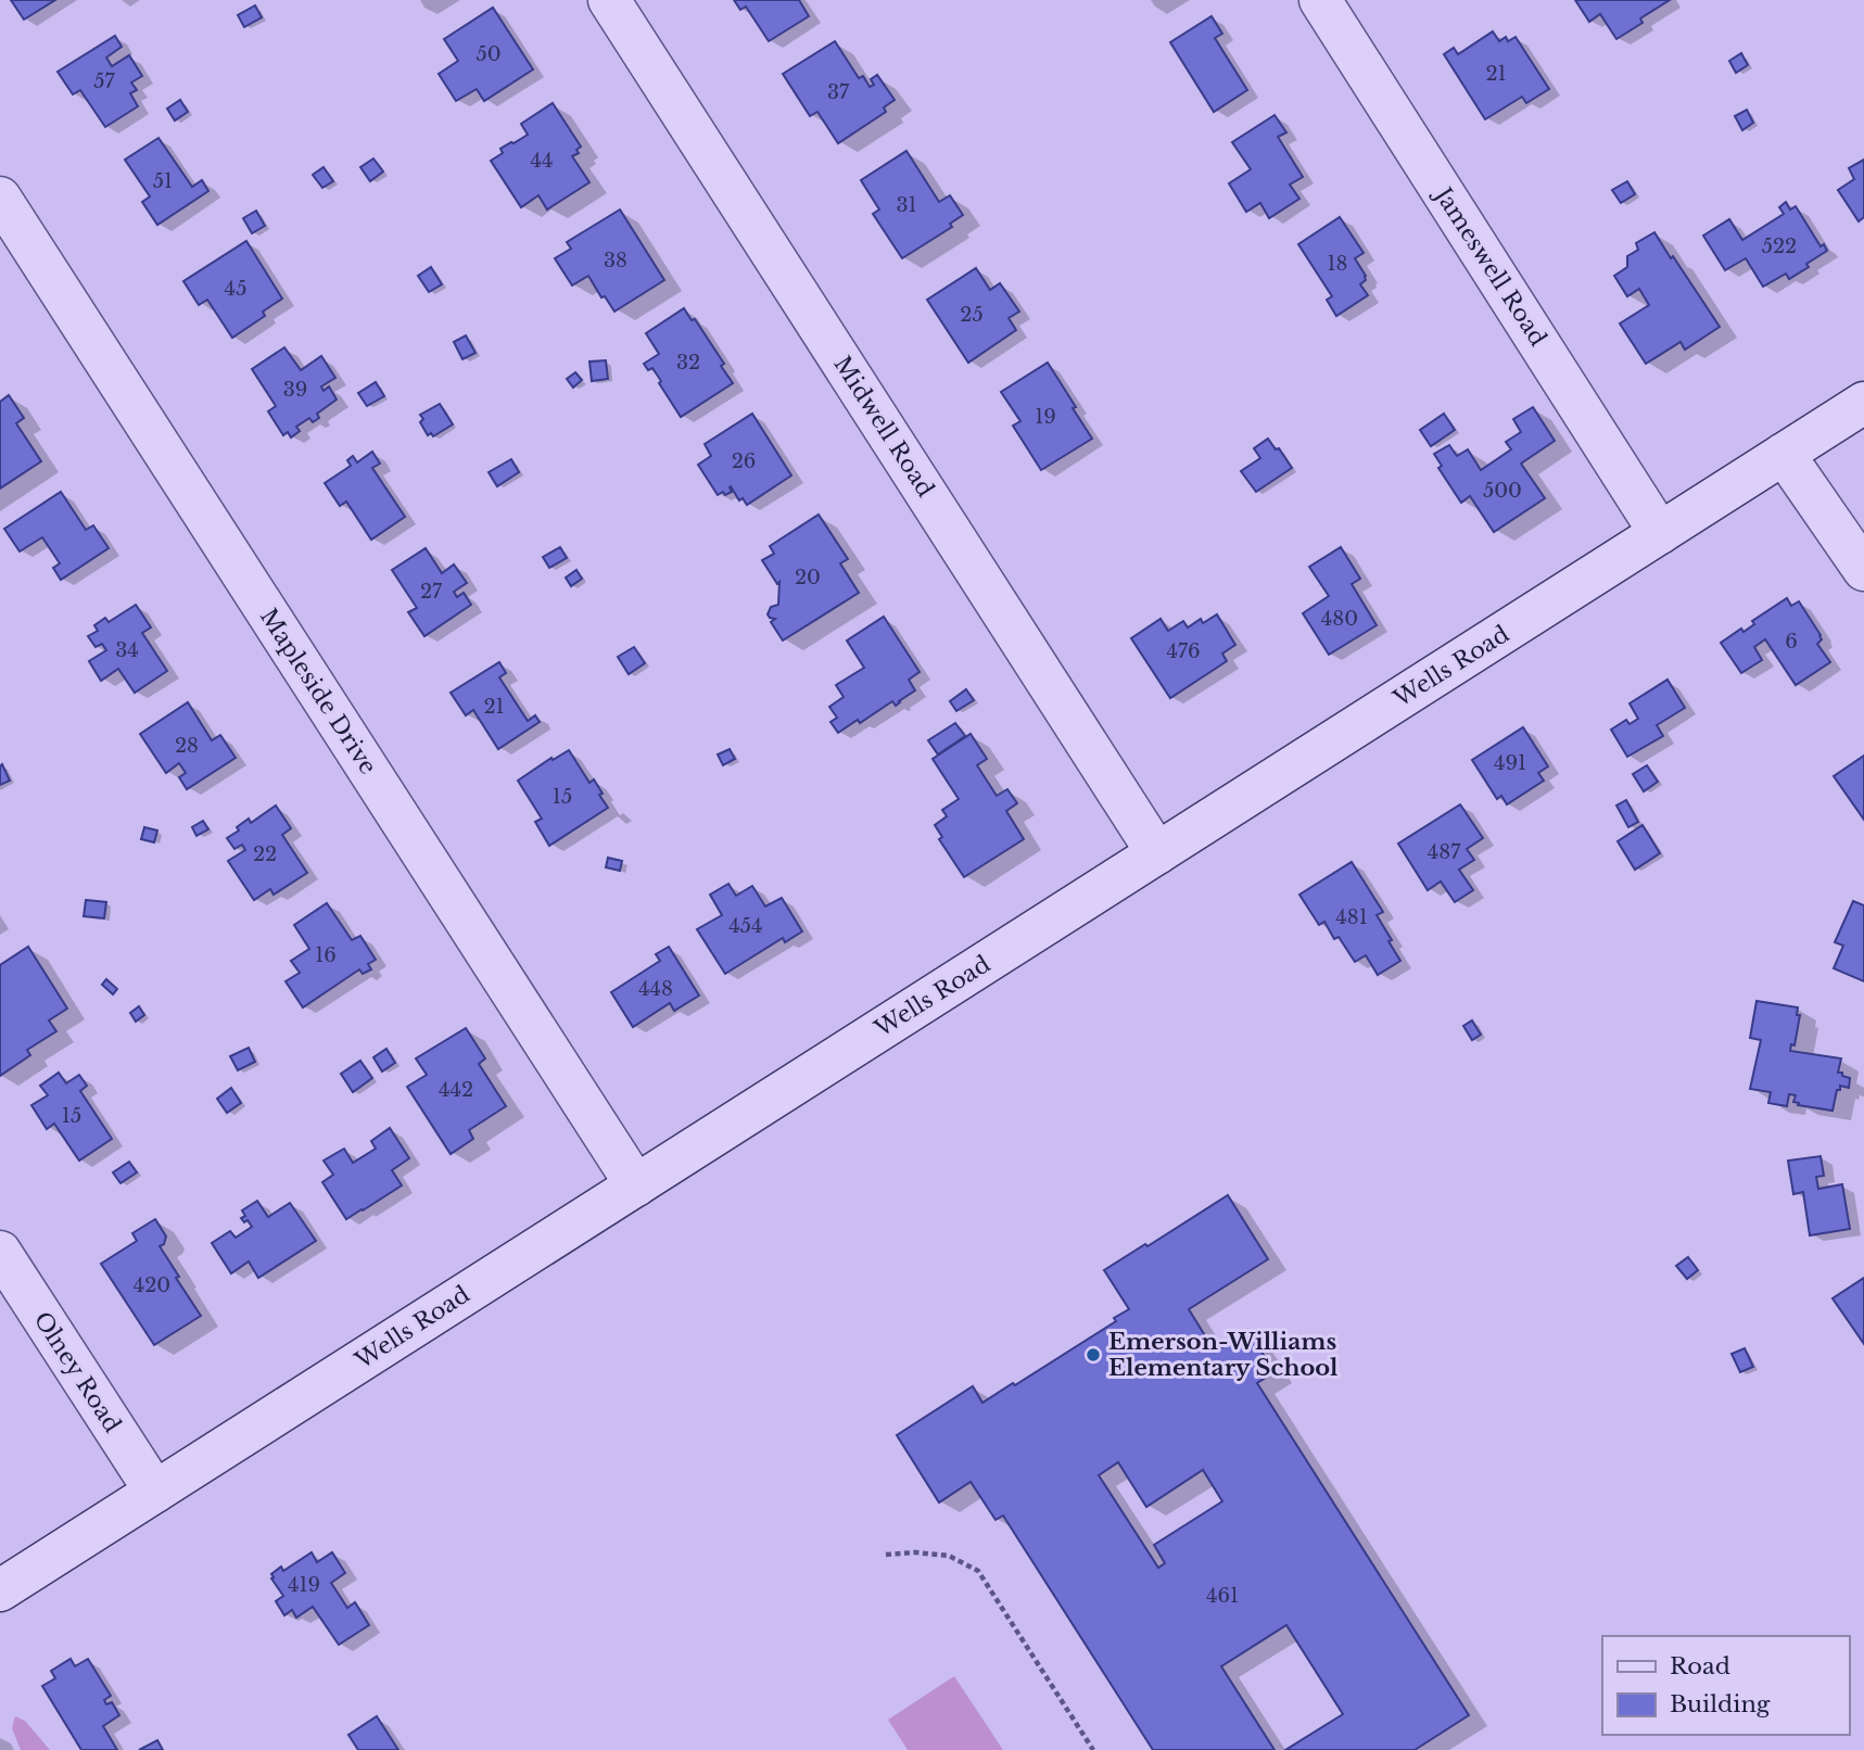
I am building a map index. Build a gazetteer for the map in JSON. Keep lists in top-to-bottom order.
{
  "streets": {
    "street": [
      "Jameswell Road",
      "Midwell Road",
      "Wells Road",
      "Mapleside Drive",
      "Olney Road"
    ]
  },
  "crossings": [
    ["Jameswell Road", "Wells Road"],
    ["Midwell Road", "Wells Road"],
    ["Wells Road", "Mapleside Drive"],
    ["Wells Road", "Olney Road"]
  ],
  "places": ["Emerson-Williams Elementary School"],
  "house_numbers": [
    "50",
    "21",
    "57",
    "37",
    "44",
    "51",
    "31",
    "522",
    "38",
    "18",
    "45",
    "25",
    "32",
    "39",
    "19",
    "26",
    "500",
    "20",
    "27",
    "480",
    "6",
    "34",
    "476",
    "21",
    "28",
    "491",
    "15",
    "487",
    "22",
    "481",
    "454",
    "16",
    "448",
    "442",
    "15",
    "420",
    "419",
    "461"
  ],
  "legend": ["Road", "Building"]
}
